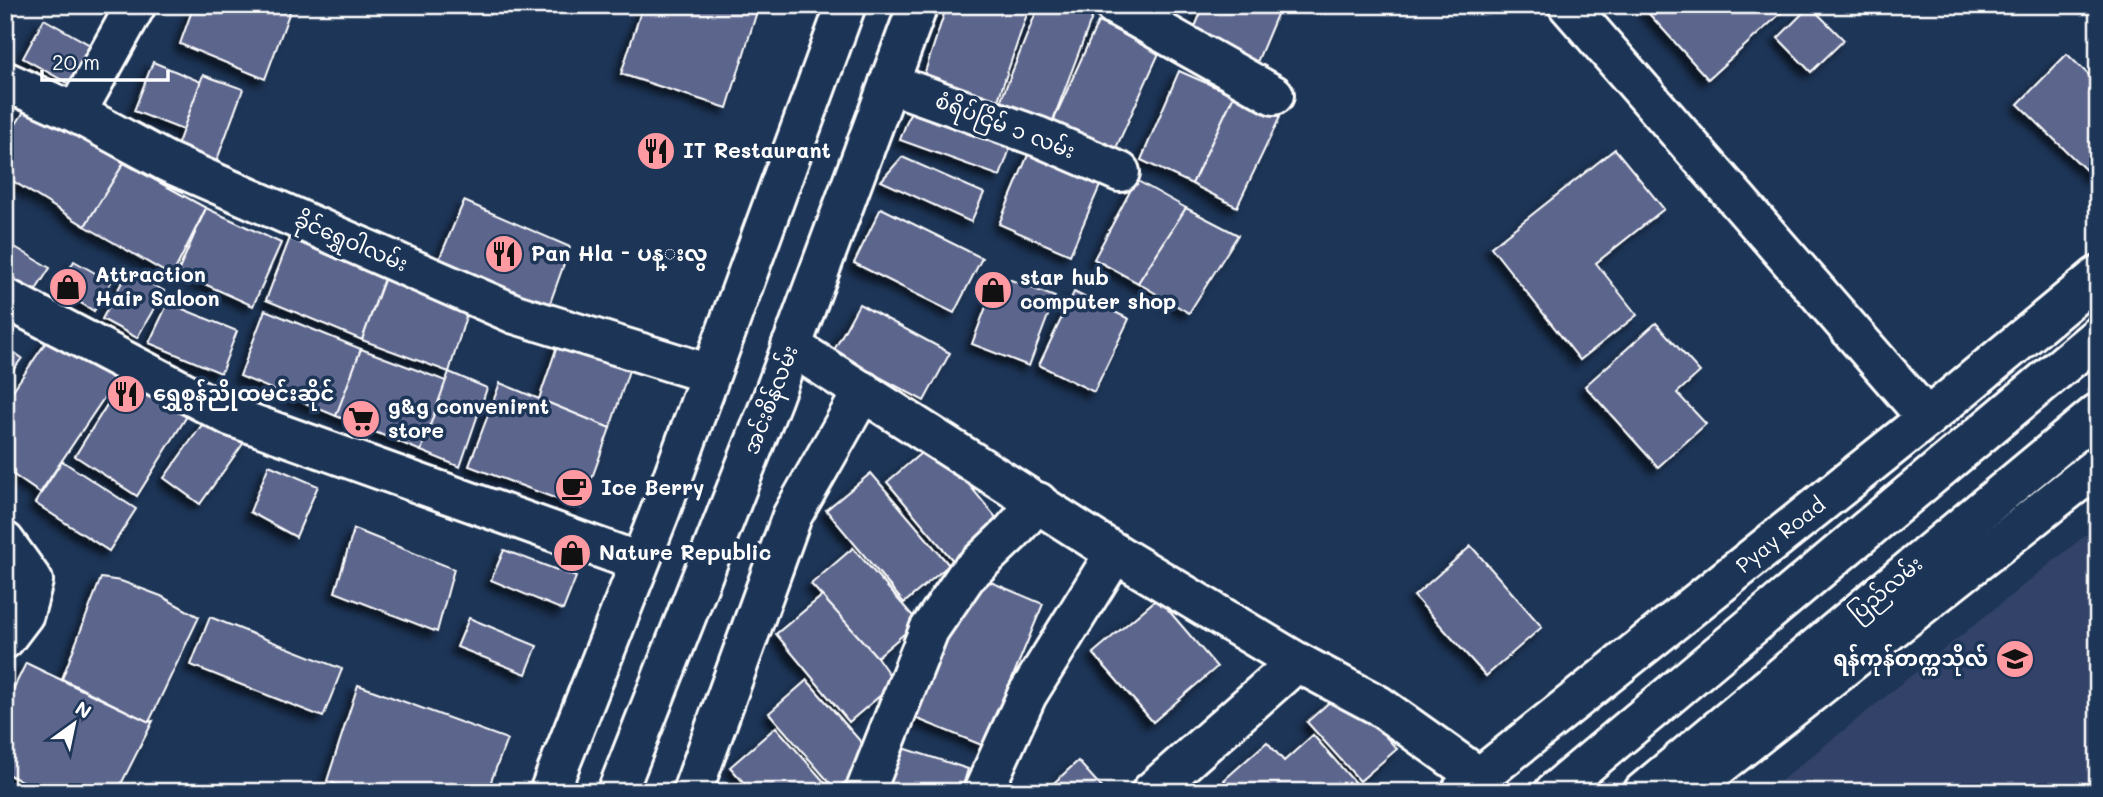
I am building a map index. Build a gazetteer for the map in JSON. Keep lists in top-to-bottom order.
{
  "streets": {
    "main road": [
      "စံရိပ်ငြိမ် ၁ လမ်း",
      "ခိုင်ရွှေဝါလမ်း",
      "အင်းစိန်လမ်း",
      "Pyay Road",
      "ပြည်လမ်း"
    ]
  },
  "crossings": [
    ["စံရိပ်ငြိမ် ၁ လမ်း", "အင်းစိန်လမ်း"]
  ],
  "places": {
    "restaurant": ["IT Restaurant", "Pan Hla - ပန္းလွ", "ရွှေစွန်ညိုထမင်းဆိုင်"],
    "shop": ["Attraction Hair Saloon", "star hub computer shop", "Nature Republic"],
    "supermarket": ["g&g convenirnt store"],
    "cafe": ["Ice Berry"],
    "school or university": ["ရန်ကုန်တက္ကသိုလ်"]
  },
  "scale_bar": "20 m",
  "north": "top right"
}
